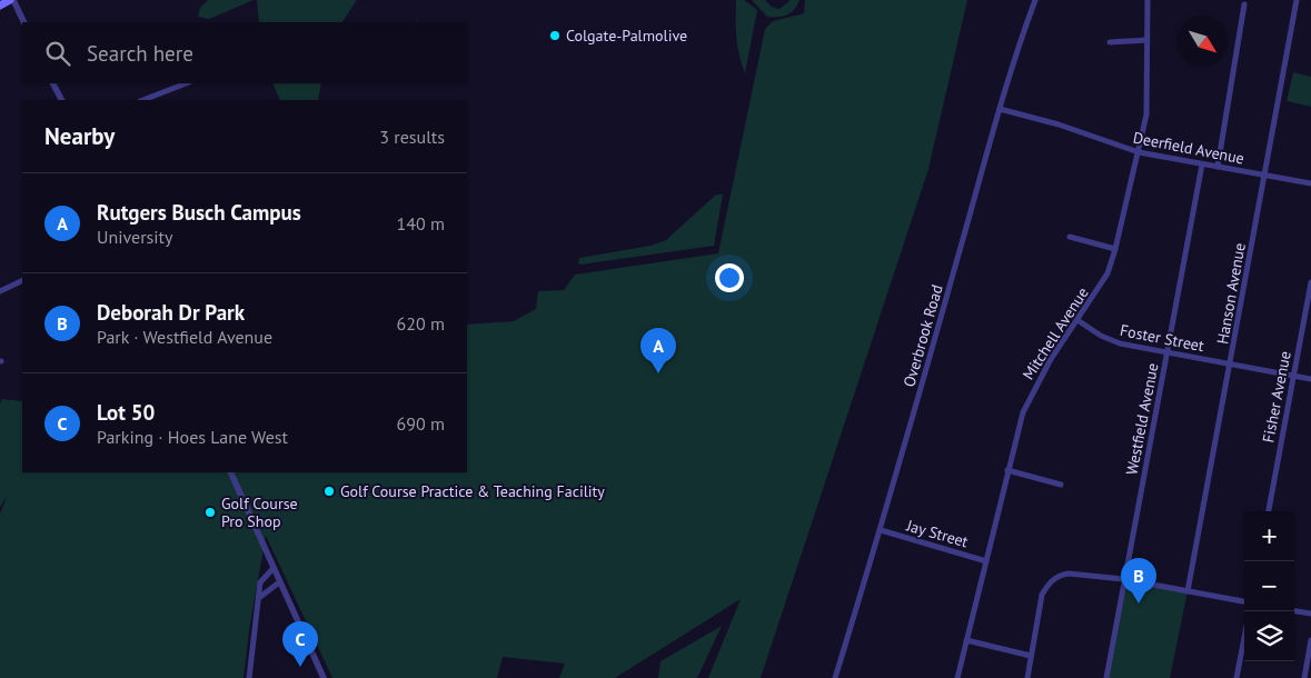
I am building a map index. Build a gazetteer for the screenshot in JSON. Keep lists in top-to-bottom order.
{
  "streets": {
    "street": [
      "Deerfield Avenue",
      "Hanson Avenue",
      "Mitchell Avenue",
      "Overbrook Road",
      "Foster Street",
      "Fisher Avenue",
      "Westfield Avenue",
      "Jay Street"
    ]
  },
  "crossings": [
    ["Deerfield Avenue", "Hanson Avenue"],
    ["Deerfield Avenue", "Mitchell Avenue"],
    ["Deerfield Avenue", "Overbrook Road"],
    ["Deerfield Avenue", "Westfield Avenue"],
    ["Hanson Avenue", "Foster Street"],
    ["Mitchell Avenue", "Foster Street"],
    ["Mitchell Avenue", "Jay Street"],
    ["Overbrook Road", "Jay Street"],
    ["Foster Street", "Fisher Avenue"],
    ["Foster Street", "Westfield Avenue"]
  ],
  "places": ["Colgate-Palmolive", "Golf Course Practice & Teaching Facility", "Golf Course Pro Shop"],
  "north": "bottom right",
  "page": {
    "search": "Search here",
    "heading": ["Nearby", "3 results"],
    "list": [
      {
        "mark": "A",
        "name": "Rutgers Busch Campus",
        "note": "University",
        "value": "140 m"
      },
      {
        "mark": "B",
        "name": "Deborah Dr Park",
        "note": "Park · Westfield Avenue",
        "value": "620 m"
      },
      {
        "mark": "C",
        "name": "Lot 50",
        "note": "Parking · Hoes Lane West",
        "value": "690 m"
      }
    ],
    "pins": ["A", "B", "C"],
    "map_buttons": ["+", "−"]
  }
}
